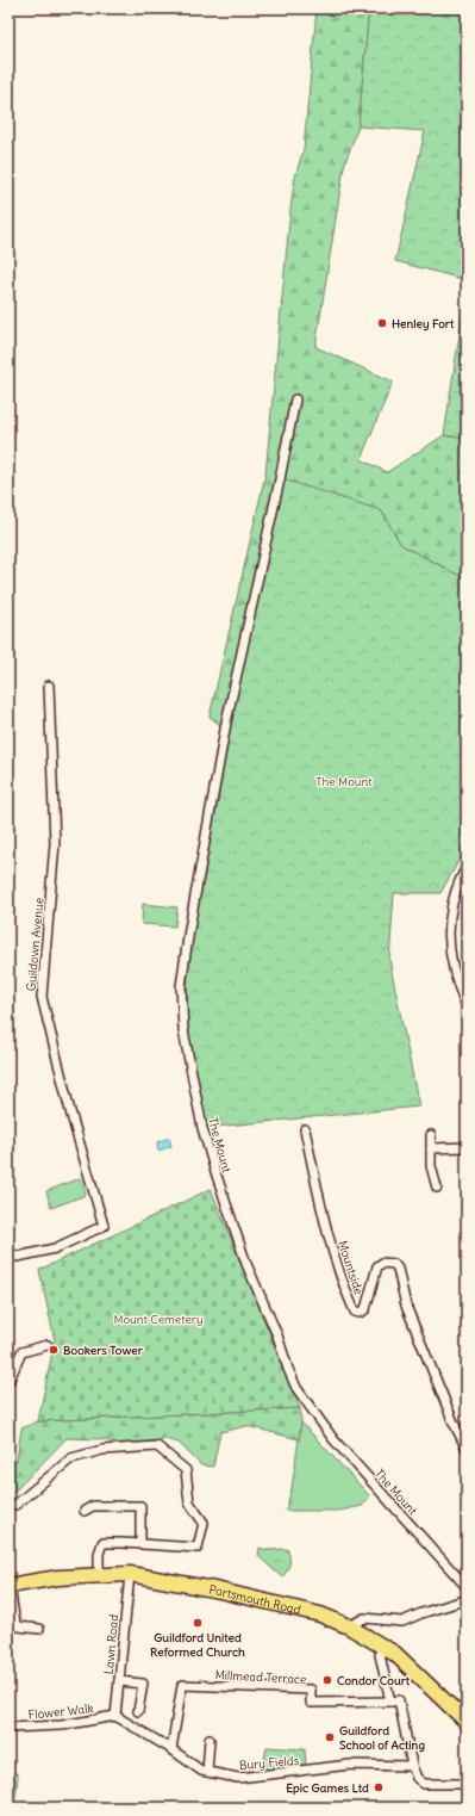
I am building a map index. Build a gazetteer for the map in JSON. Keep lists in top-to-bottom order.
{
  "streets": {
    "main road": ["Portsmouth Road"],
    "street": [
      "Guildown Avenue",
      "The Mount",
      "Mountside",
      "Lawn Road",
      "Millmead Terrace",
      "Flower Walk",
      "Bury Fields"
    ]
  },
  "crossings": [
    ["Portsmouth Road", "Lawn Road"],
    ["Lawn Road", "Flower Walk"],
    ["Lawn Road", "Bury Fields"],
    ["Millmead Terrace", "Bury Fields"],
    ["Flower Walk", "Bury Fields"]
  ],
  "parks": ["The Mount", "Mount Cemetery"],
  "places": [
    "Henley Fort",
    "Bookers Tower",
    "Guildford United Reformed Church",
    "Condor Court",
    "Guildford School of Acting",
    "Epic Games Ltd"
  ]
}
